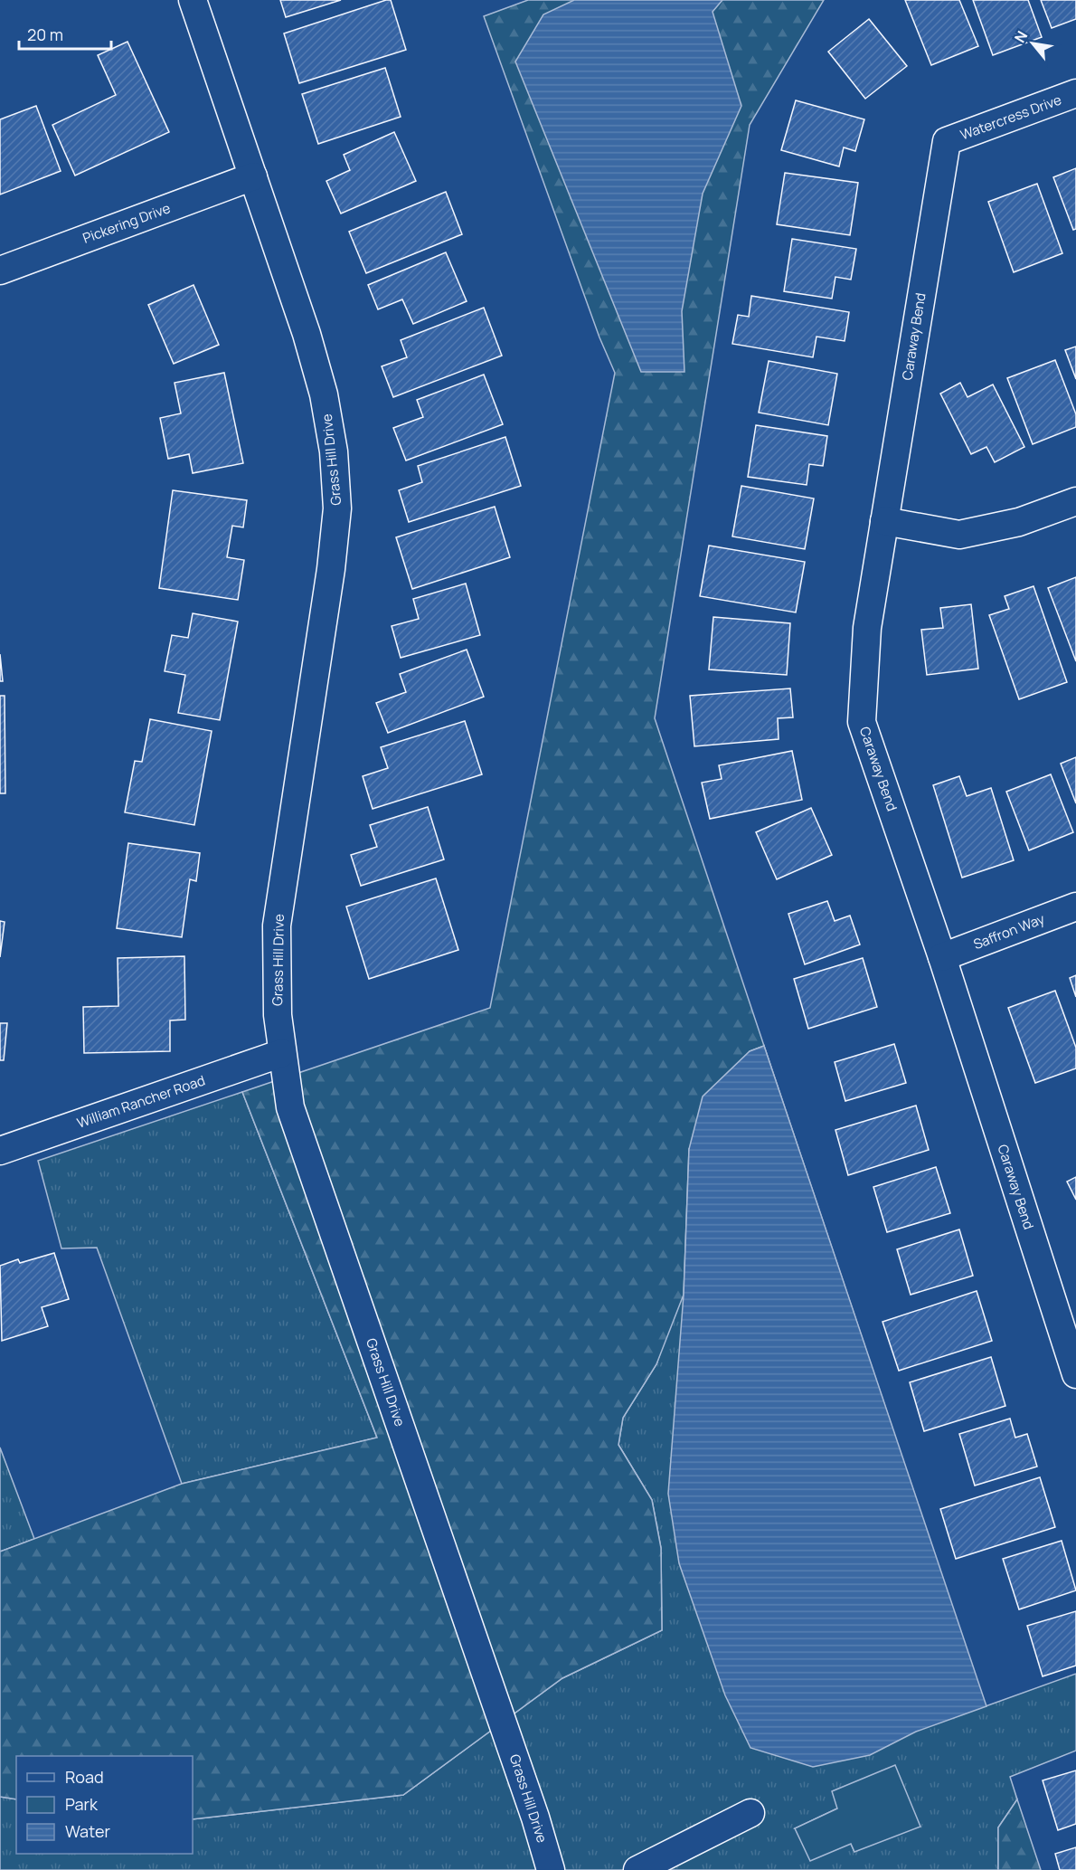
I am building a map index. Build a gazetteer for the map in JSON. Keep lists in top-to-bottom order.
{
  "streets": {
    "street": [
      "Watercress Drive",
      "Pickering Drive",
      "Caraway Bend",
      "Grass Hill Drive",
      "Saffron Way",
      "William Rancher Road"
    ]
  },
  "crossings": [
    ["Watercress Drive", "Caraway Bend"],
    ["Pickering Drive", "Grass Hill Drive"],
    ["Caraway Bend", "Saffron Way"],
    ["Grass Hill Drive", "William Rancher Road"]
  ],
  "legend": ["Road", "Park", "Water"],
  "scale_bar": "20 m",
  "north": "top left"
}
